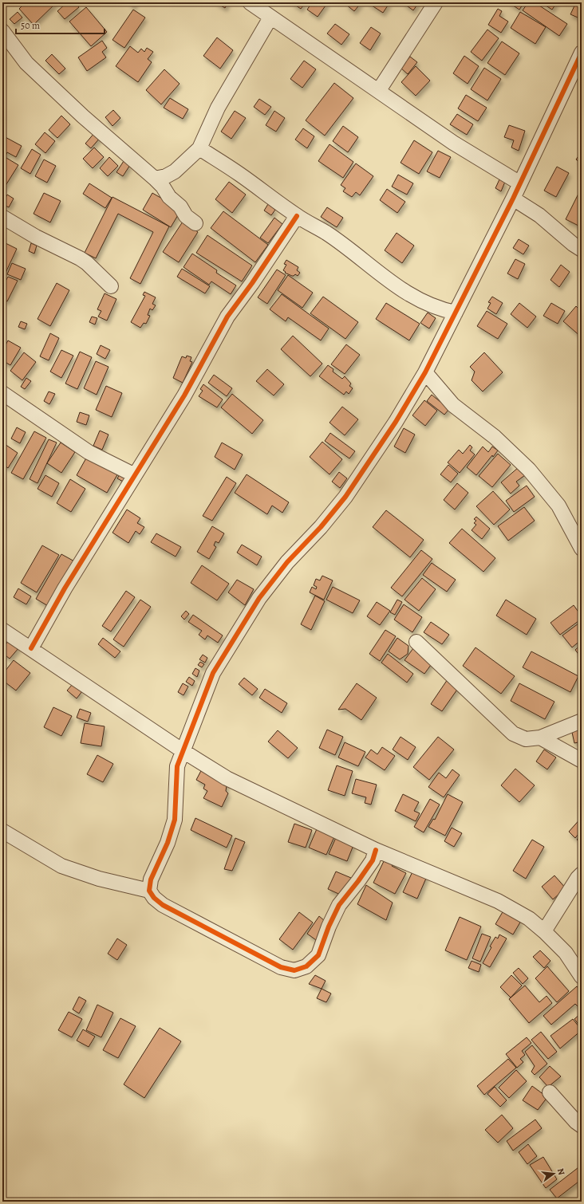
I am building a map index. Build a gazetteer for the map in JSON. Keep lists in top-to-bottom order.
{
  "scale_bar": "50 m",
  "north": "right"
}
